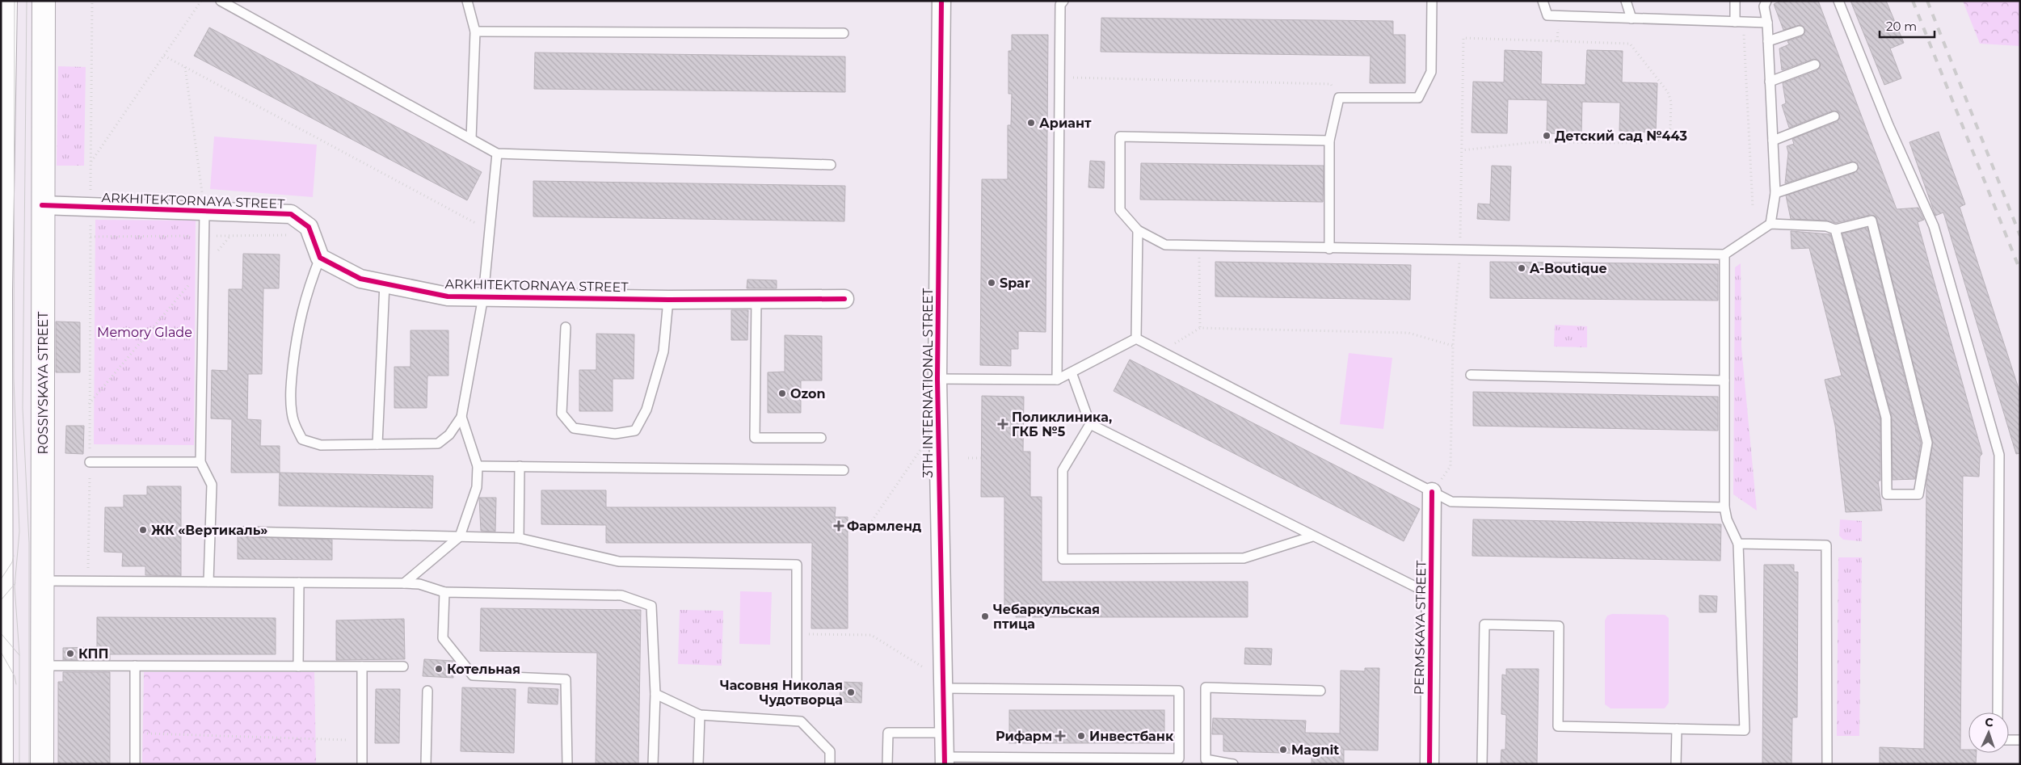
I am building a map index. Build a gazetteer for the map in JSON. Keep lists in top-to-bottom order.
{
  "streets": {
    "main road": ["ROSSIYSKAYA STREET"],
    "street": ["ARKHITEKTORNAYA STREET", "3TH INTERNATIONAL STREET", "PERMSKAYA STREET"]
  },
  "crossings": [
    ["ARKHITEKTORNAYA STREET", "ROSSIYSKAYA STREET"]
  ],
  "parks": ["Memory Glade"],
  "places": {
    "other": [
      "Ариант",
      "Детский сад №443",
      "A-Boutique",
      "Spar",
      "Ozon",
      "ЖК «Вертикаль»",
      "Чебаркульская птица",
      "КПП",
      "Котельная",
      "Часовня Николая Чудотворца",
      "Инвестбанк",
      "Magnit"
    ],
    "health": ["Поликлиника, ГКБ №5", "Фармленд", "Рифарм"]
  },
  "scale_bar": "20 m",
  "north": "top"
}
